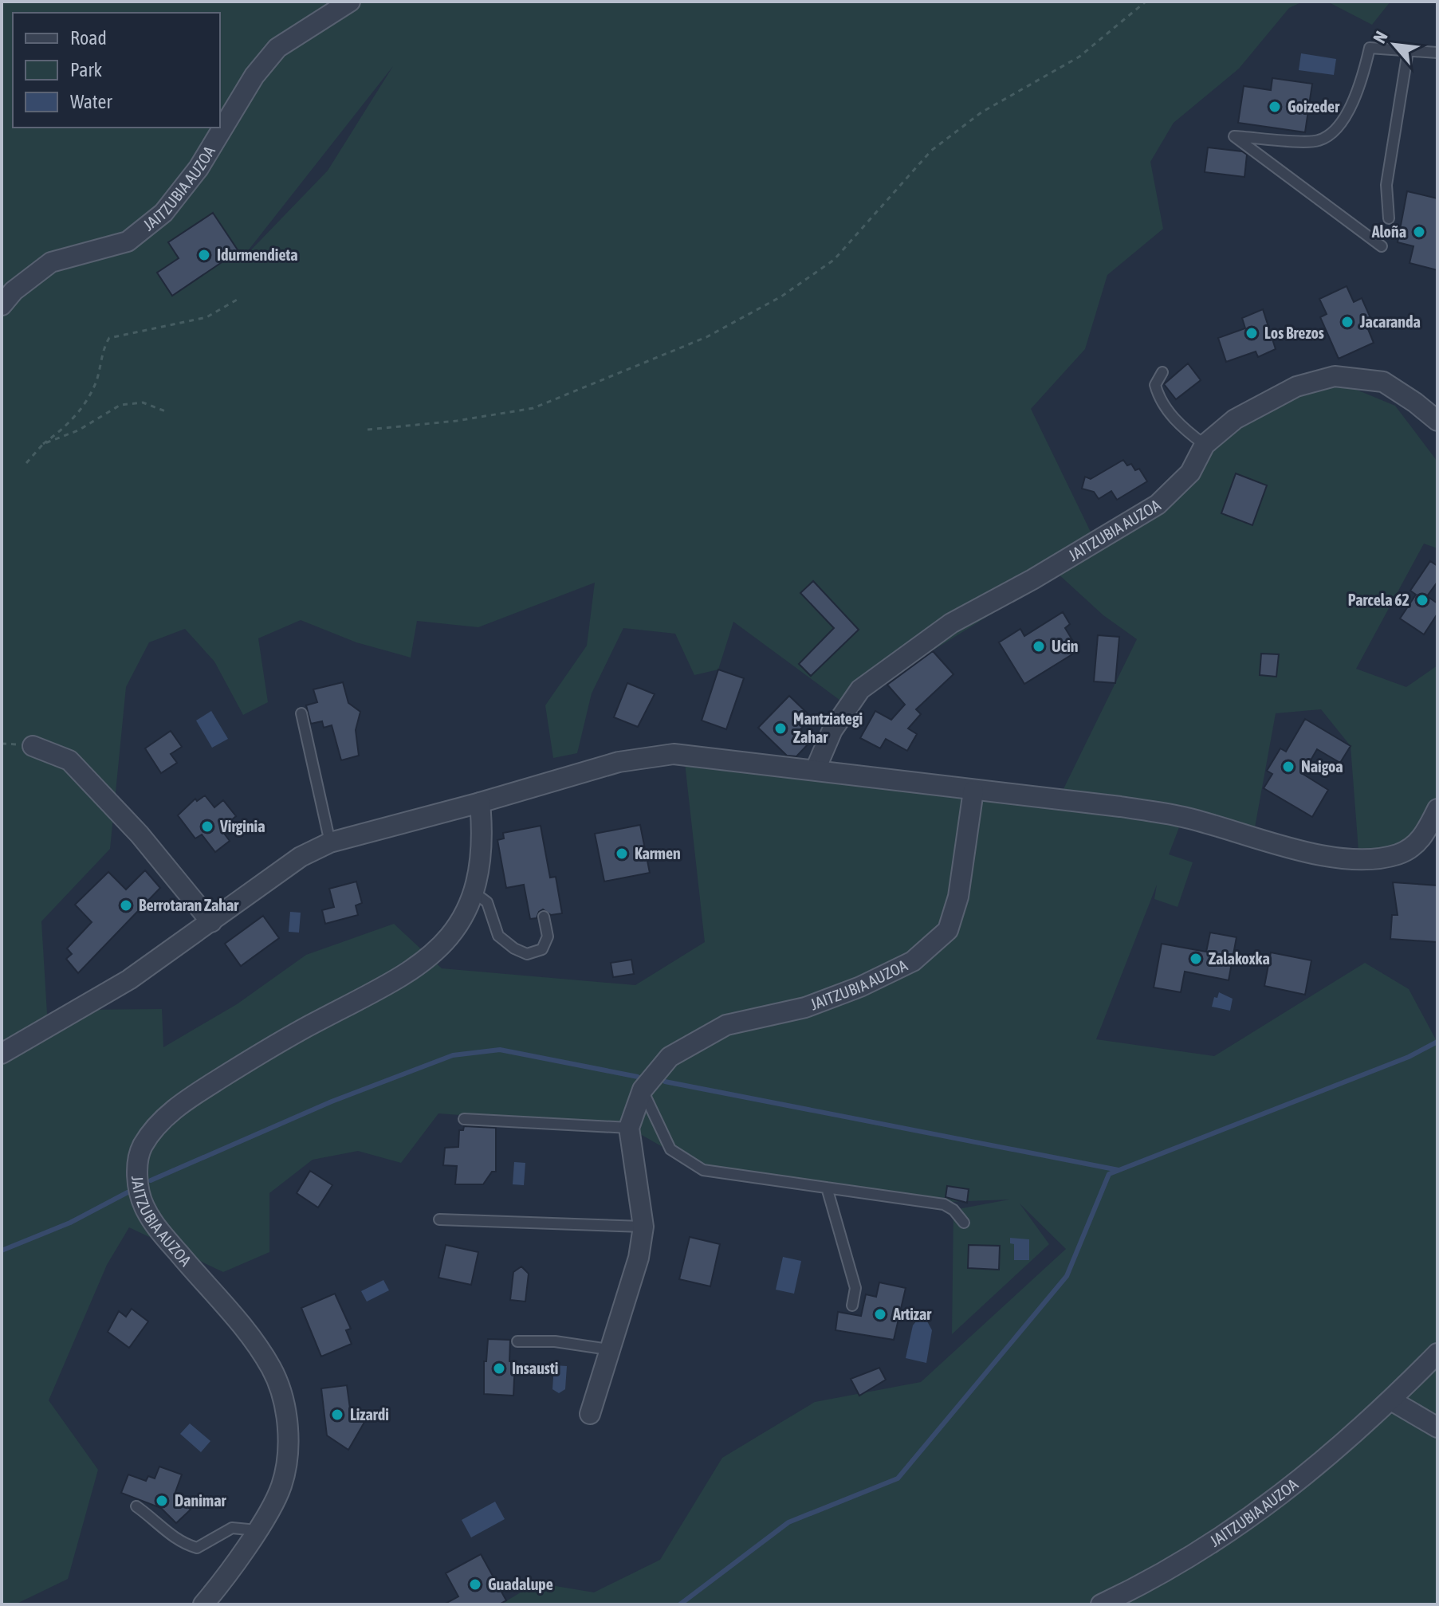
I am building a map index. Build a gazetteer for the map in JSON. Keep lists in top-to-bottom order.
{
  "streets": {
    "street": ["JAITZUBIA AUZOA"]
  },
  "places": [
    "Goizeder",
    "Aloña",
    "Idurmendieta",
    "Jacaranda",
    "Los Brezos",
    "Parcela 62",
    "Ucin",
    "Mantziategi Zahar",
    "Naigoa",
    "Virginia",
    "Karmen",
    "Berrotaran Zahar",
    "Zalakoxka",
    "Artizar",
    "Insausti",
    "Lizardi",
    "Danimar",
    "Guadalupe"
  ],
  "legend": ["Road", "Park", "Water"],
  "north": "top left"
}
